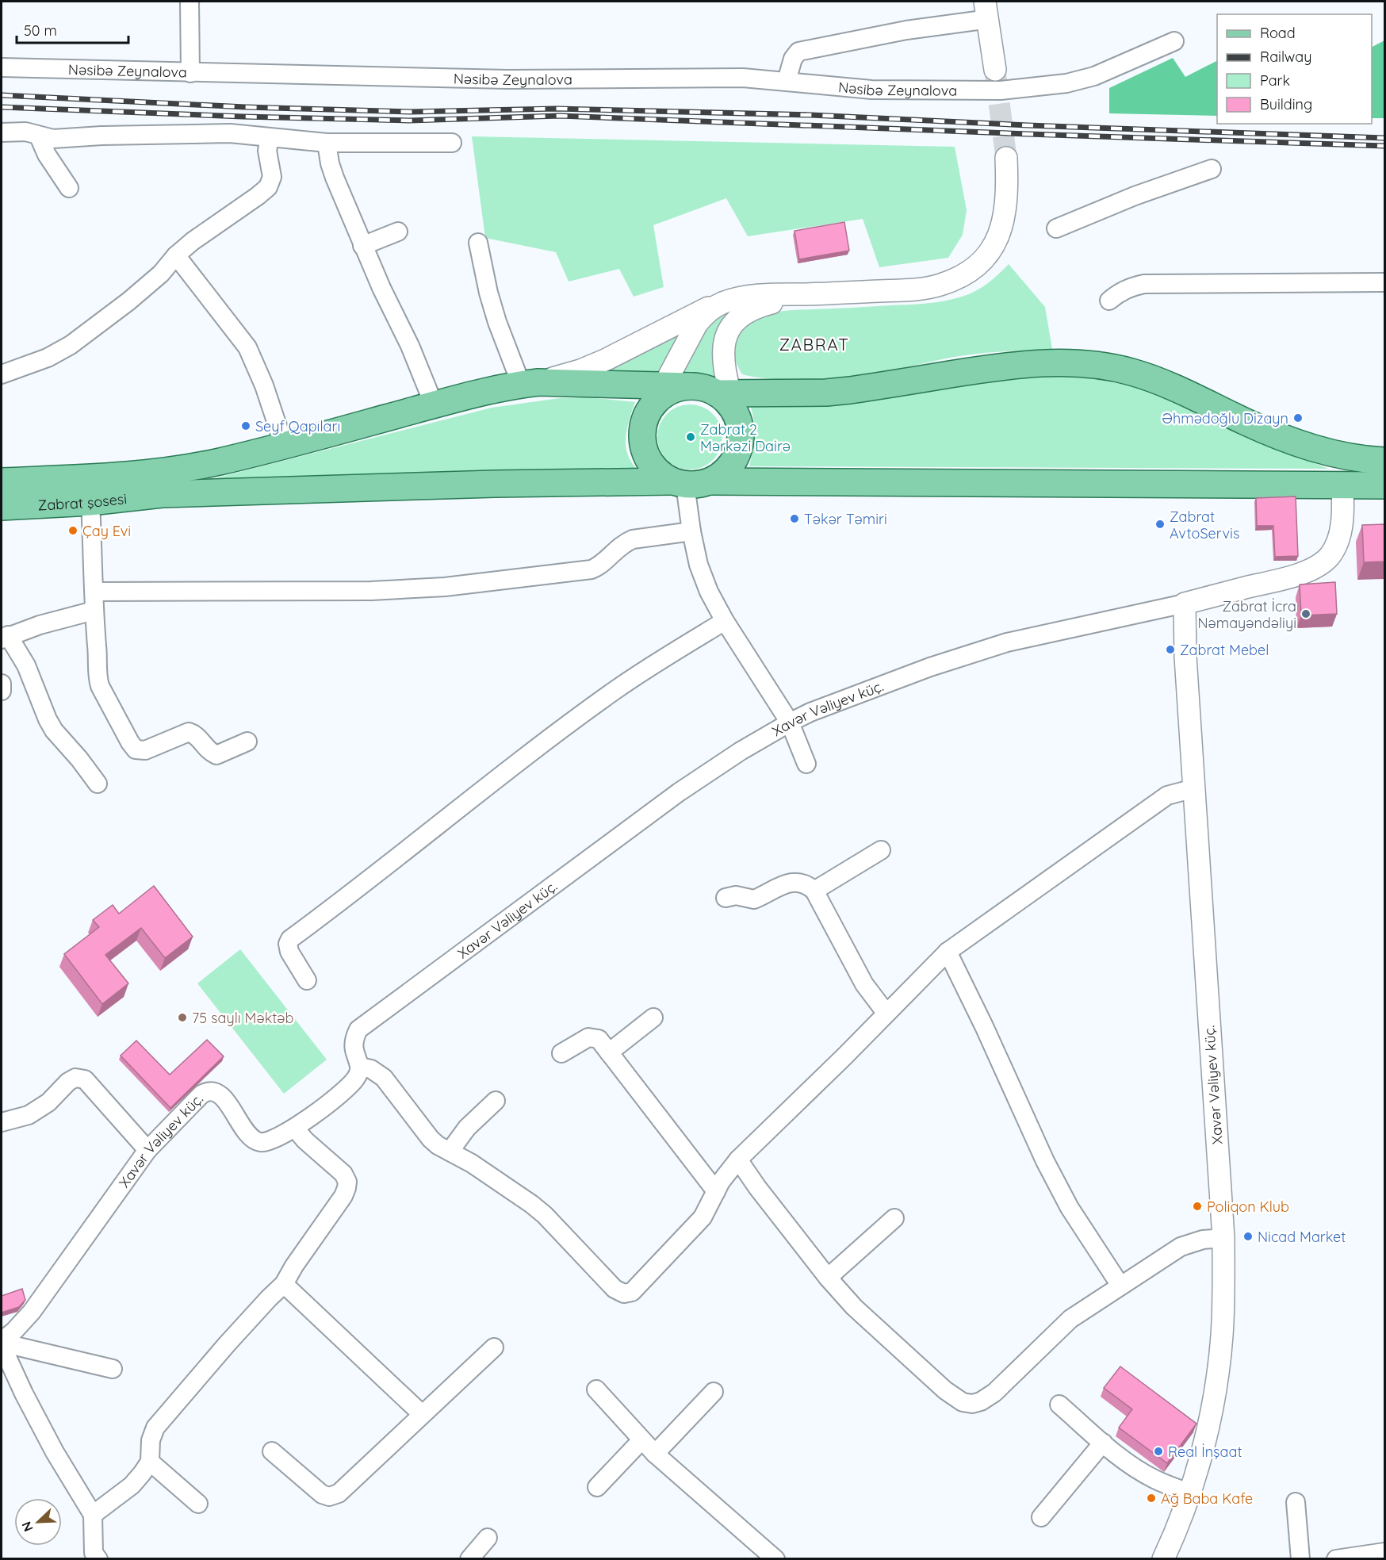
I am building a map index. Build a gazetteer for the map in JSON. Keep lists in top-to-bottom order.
{
  "streets": {
    "main road": ["Zabrat şosesi"],
    "street": ["Nəsibə Zeynalova", "Xavər Vəliyev küç."]
  },
  "districts": ["ZABRAT"],
  "places": [
    "Əhmədoğlu Dizayn",
    "Seyf Qapıları",
    "Zabrat 2 Mərkəzi Dairə",
    "Təkər Təmiri",
    "Zabrat AvtoServis",
    "Çay Evi",
    "Zabrat İcra Nəmayəndəliyi",
    "Zabrat Mebel",
    "75 saylı Məktəb",
    "Poliqon Klub",
    "Nicad Market",
    "Real İnşaat",
    "Ağ Baba Kafe"
  ],
  "legend": [
    "Road",
    "Railway",
    "Park",
    "Building"
  ],
  "scale_bar": "50 m",
  "north": "bottom left"
}
